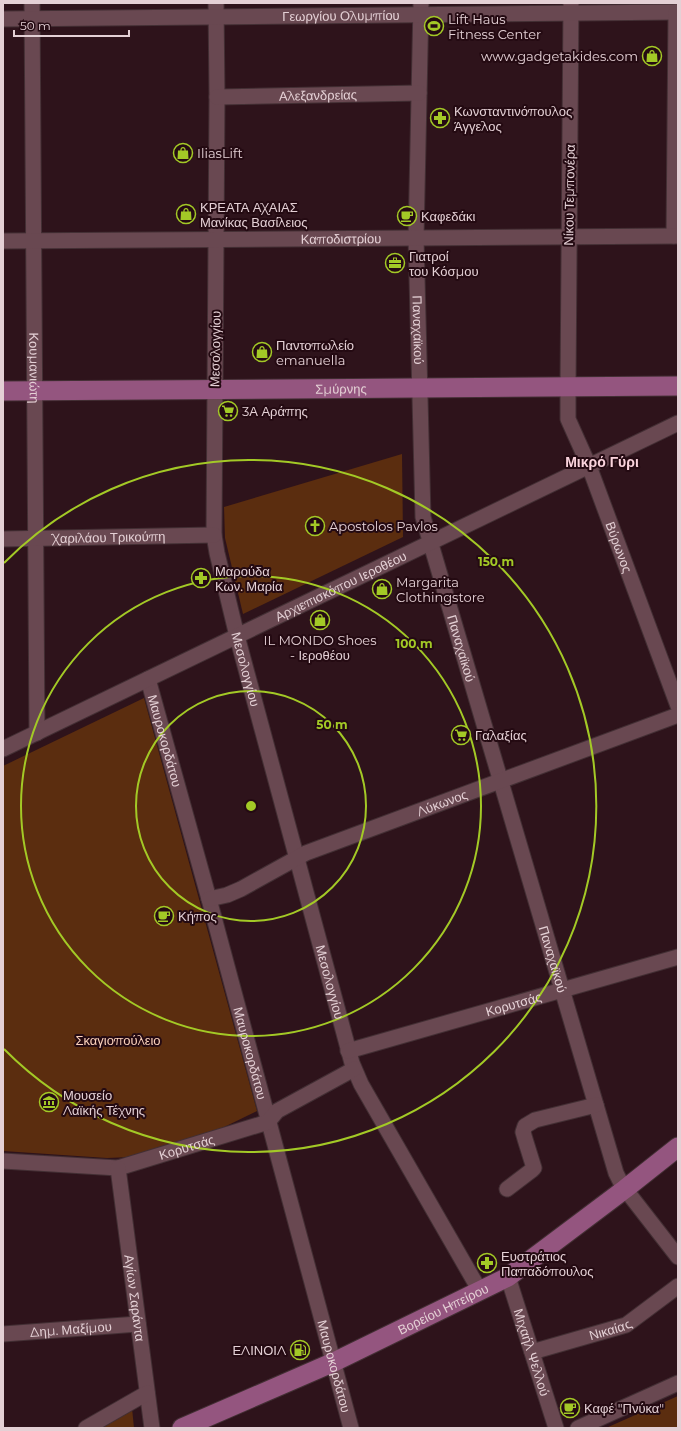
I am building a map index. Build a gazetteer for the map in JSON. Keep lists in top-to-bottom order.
{
  "streets": {
    "main road": ["Σμύρνης", "Βορείου Ηπείρου"],
    "street": [
      "Γεωργίου Ολυμπίου",
      "Αλεξανδρείας",
      "Νίκου Τεμπονέρα",
      "Καποδιστρίου",
      "Παναχαϊκού",
      "Μεσολογγίου",
      "Κουμανιώτη",
      "Χαριλάου Τρικούπη",
      "Βύρωνος",
      "Αρχιεπισκόπου Ιεροθέου",
      "Μαυροκορδάτου",
      "Λύκωνος",
      "Κορυτσάς",
      "Αγίων Σαράντα",
      "Νικαίας",
      "Δημ. Μαξίμου",
      "Μιχαήλ Ψελλού"
    ]
  },
  "crossings": [
    ["Γεωργίου Ολυμπίου", "Νίκου Τεμπονέρα"],
    ["Γεωργίου Ολυμπίου", "Παναχαϊκού"],
    ["Γεωργίου Ολυμπίου", "Μεσολογγίου"],
    ["Γεωργίου Ολυμπίου", "Κουμανιώτη"],
    ["Αλεξανδρείας", "Παναχαϊκού"],
    ["Αλεξανδρείας", "Μεσολογγίου"],
    ["Νίκου Τεμπονέρα", "Καποδιστρίου"],
    ["Νίκου Τεμπονέρα", "Σμύρνης"],
    ["Νίκου Τεμπονέρα", "Βύρωνος"],
    ["Καποδιστρίου", "Παναχαϊκού"],
    ["Καποδιστρίου", "Μεσολογγίου"],
    ["Καποδιστρίου", "Κουμανιώτη"],
    ["Παναχαϊκού", "Σμύρνης"],
    ["Παναχαϊκού", "Αρχιεπισκόπου Ιεροθέου"],
    ["Παναχαϊκού", "Λύκωνος"],
    ["Παναχαϊκού", "Κορυτσάς"],
    ["Παναχαϊκού", "Βορείου Ηπείρου"],
    ["Μεσολογγίου", "Σμύρνης"],
    ["Μεσολογγίου", "Χαριλάου Τρικούπη"],
    ["Μεσολογγίου", "Αρχιεπισκόπου Ιεροθέου"],
    ["Μεσολογγίου", "Λύκωνος"],
    ["Μεσολογγίου", "Κορυτσάς"],
    ["Μεσολογγίου", "Βορείου Ηπείρου"],
    ["Κουμανιώτη", "Σμύρνης"],
    ["Κουμανιώτη", "Χαριλάου Τρικούπη"],
    ["Κουμανιώτη", "Αρχιεπισκόπου Ιεροθέου"],
    ["Σμύρνης", "Βύρωνος"],
    ["Βύρωνος", "Αρχιεπισκόπου Ιεροθέου"],
    ["Αρχιεπισκόπου Ιεροθέου", "Μαυροκορδάτου"],
    ["Μαυροκορδάτου", "Λύκωνος"],
    ["Μαυροκορδάτου", "Κορυτσάς"],
    ["Μαυροκορδάτου", "Βορείου Ηπείρου"],
    ["Κορυτσάς", "Αγίων Σαράντα"],
    ["Αγίων Σαράντα", "Δημ. Μαξίμου"],
    ["Βορείου Ηπείρου", "Μιχαήλ Ψελλού"],
    ["Νικαίας", "Μιχαήλ Ψελλού"]
  ],
  "districts": ["Μικρό Γύρι"],
  "parks": ["Σκαγιοπούλειο"],
  "places": {
    "sports": ["Lift Haus Fitness Center"],
    "shop": [
      "www.gadgetakides.com",
      "IliasLift",
      "ΚΡΕΑΤΑ ΑΧΑΙΑΣ Μανίκας Βασίλειος",
      "Παντοπωλείο emanuella",
      "Margarita Clothingstore",
      "IL MONDO Shoes - Ιεροθέου"
    ],
    "pharmacy": ["Κωνσταντινόπουλος Άγγελος", "Μαρούδα Κων. Μαρία", "Ευστράτιος Παπαδόπουλος"],
    "cafe": ["Καφεδάκι", "Κήπος", "Καφέ \"Πνύκα\""],
    "office": ["Γιατροί του Κόσμου"],
    "supermarket": ["3Α Αράπης", "Γαλαξίας"],
    "church": ["Apostolos Pavlos"],
    "museum": ["Μουσείο Λαϊκής Τέχνης"],
    "fuel station": ["ΕΛΙΝΟΙΛ"]
  },
  "scale_bar": "50 m",
  "rings": ["150 m", "100 m", "50 m"]
}
